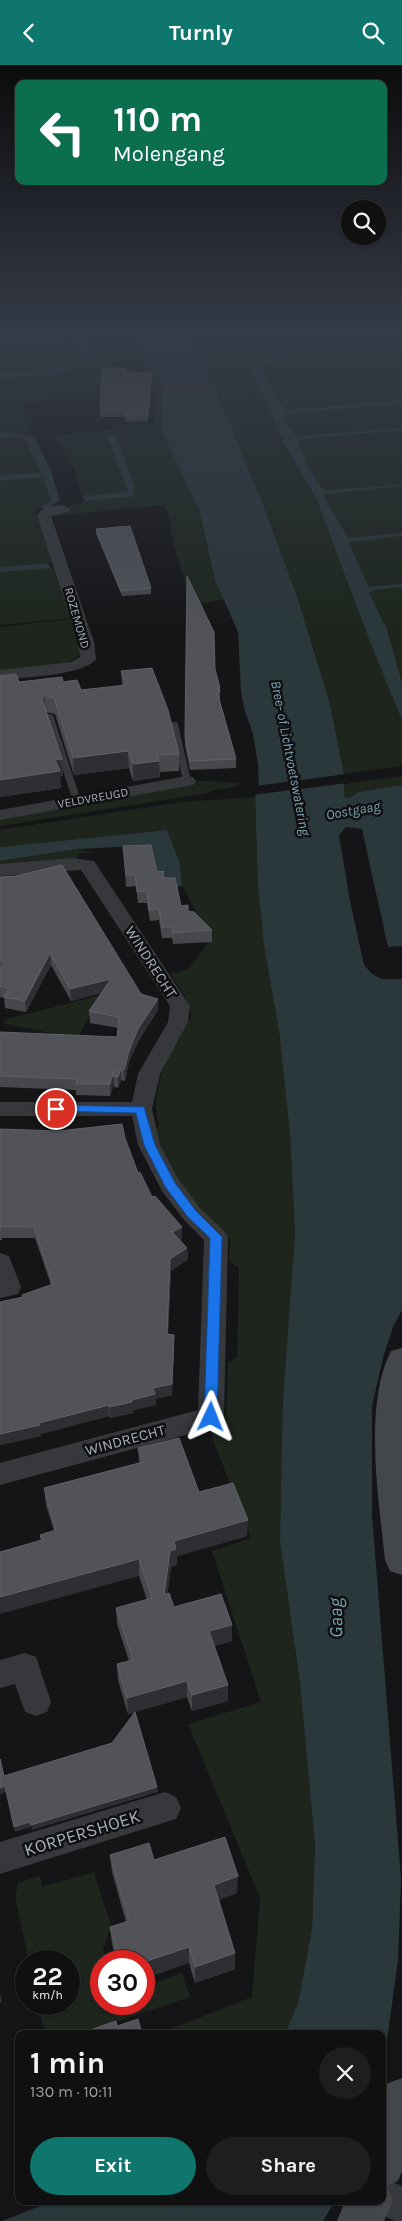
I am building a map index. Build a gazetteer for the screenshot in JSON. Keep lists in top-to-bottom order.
{
  "streets": {
    "street": [
      "ROZEMOND",
      "VELDVREUGD",
      "WINDRECHT",
      "KORPERSHOEK"
    ]
  },
  "water": ["Bree- of Lichtvoetswatering", "Oostgaag", "Gaag"],
  "page": {
    "header": "Turnly",
    "turn": ["110 m", "Molengang"],
    "speed": "22 km/h",
    "limit": "30",
    "heading": ["1 min", "130 m · 10:11"],
    "buttons": ["Exit", "Share"]
  }
}
